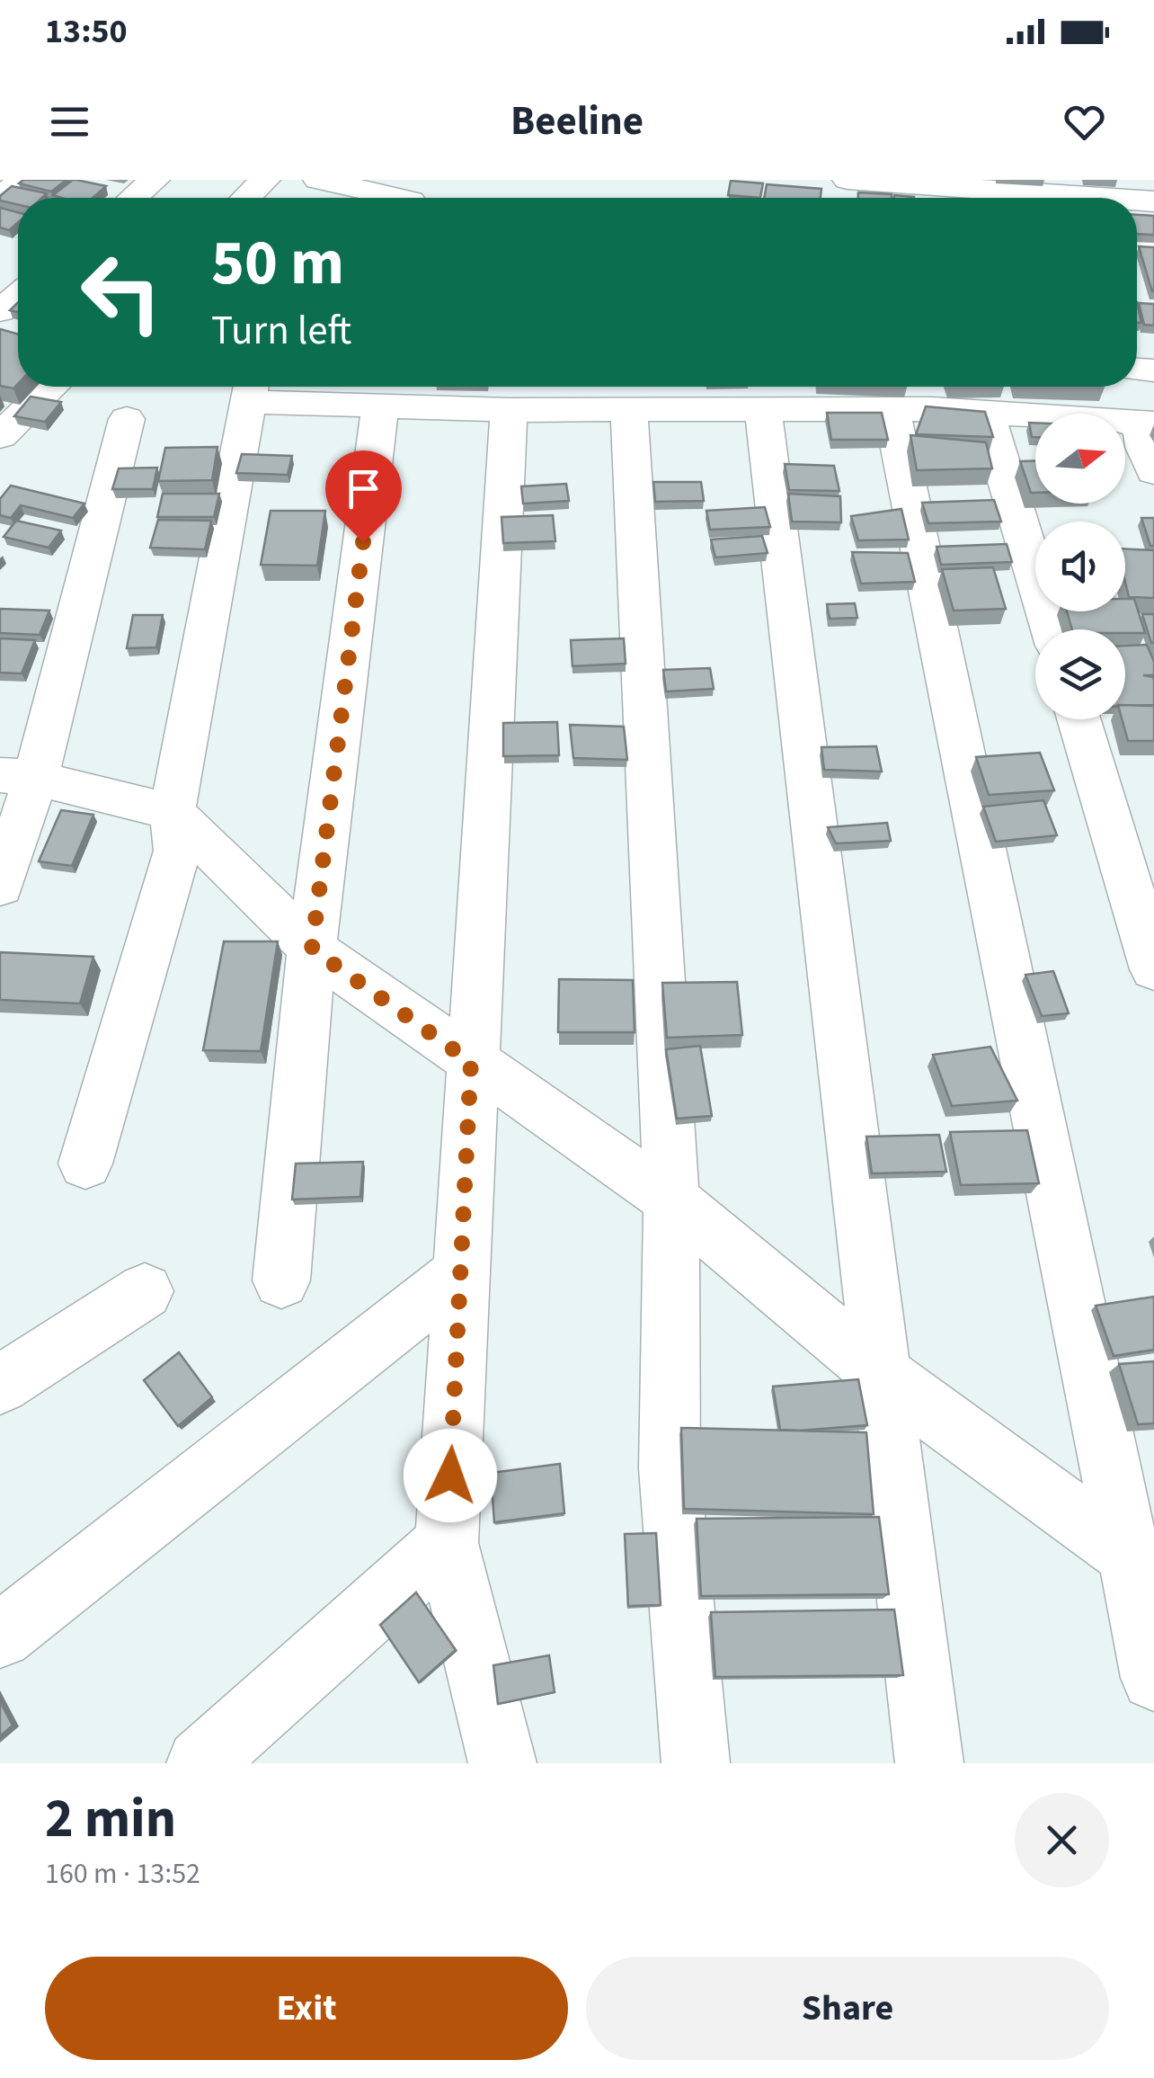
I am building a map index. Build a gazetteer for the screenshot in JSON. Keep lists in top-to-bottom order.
{
  "north": "right",
  "page": {
    "status": "13:50",
    "header": "Beeline",
    "turn": ["50 m", "Turn left"],
    "heading": ["2 min", "160 m · 13:52"],
    "buttons": ["Exit", "Share"]
  }
}
